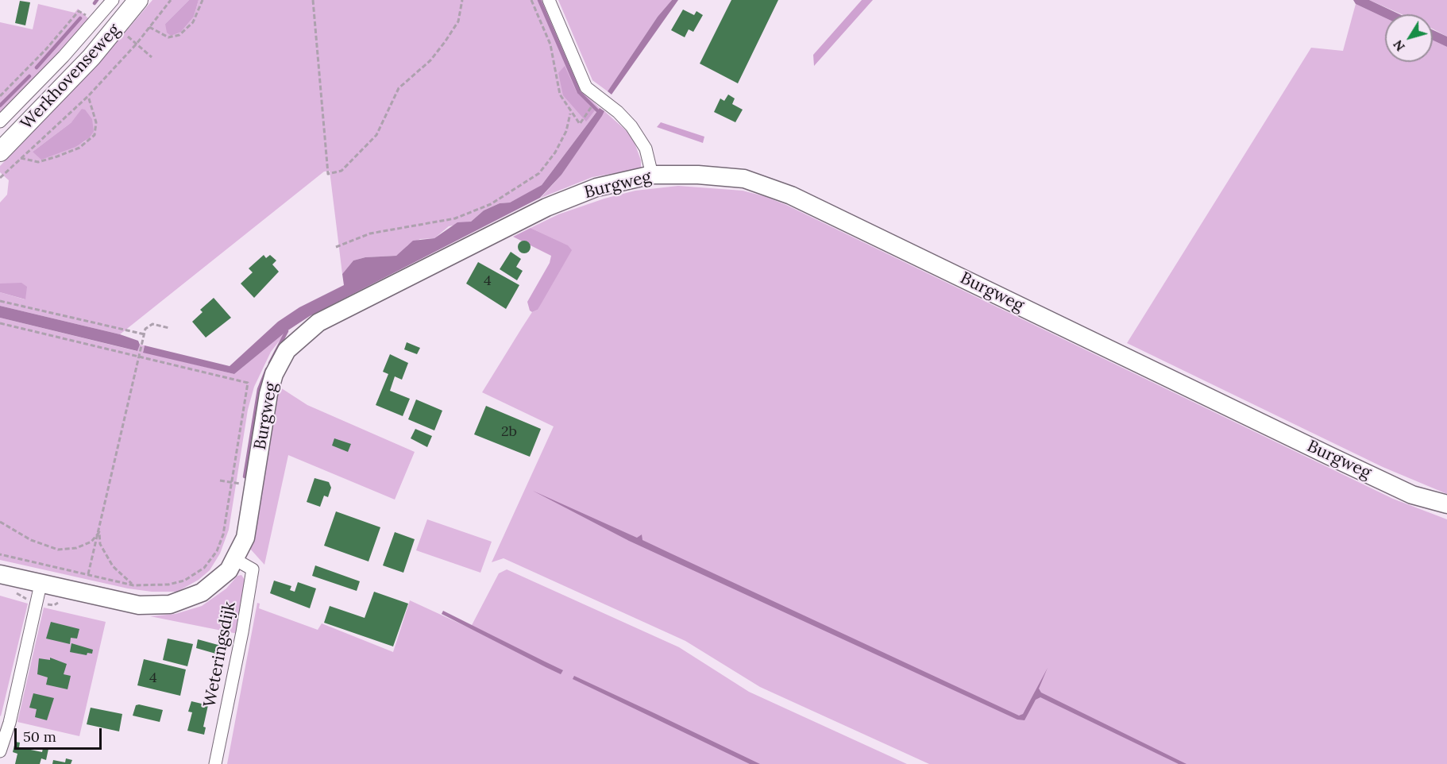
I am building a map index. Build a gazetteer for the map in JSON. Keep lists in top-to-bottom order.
{
  "streets": {
    "main road": ["Werkhovenseweg", "Burgweg"],
    "street": ["Weteringsdijk"]
  },
  "crossings": [
    ["Burgweg", "Weteringsdijk"]
  ],
  "house_numbers": ["4", "2b", "4"],
  "scale_bar": "50 m",
  "north": "bottom left"
}
